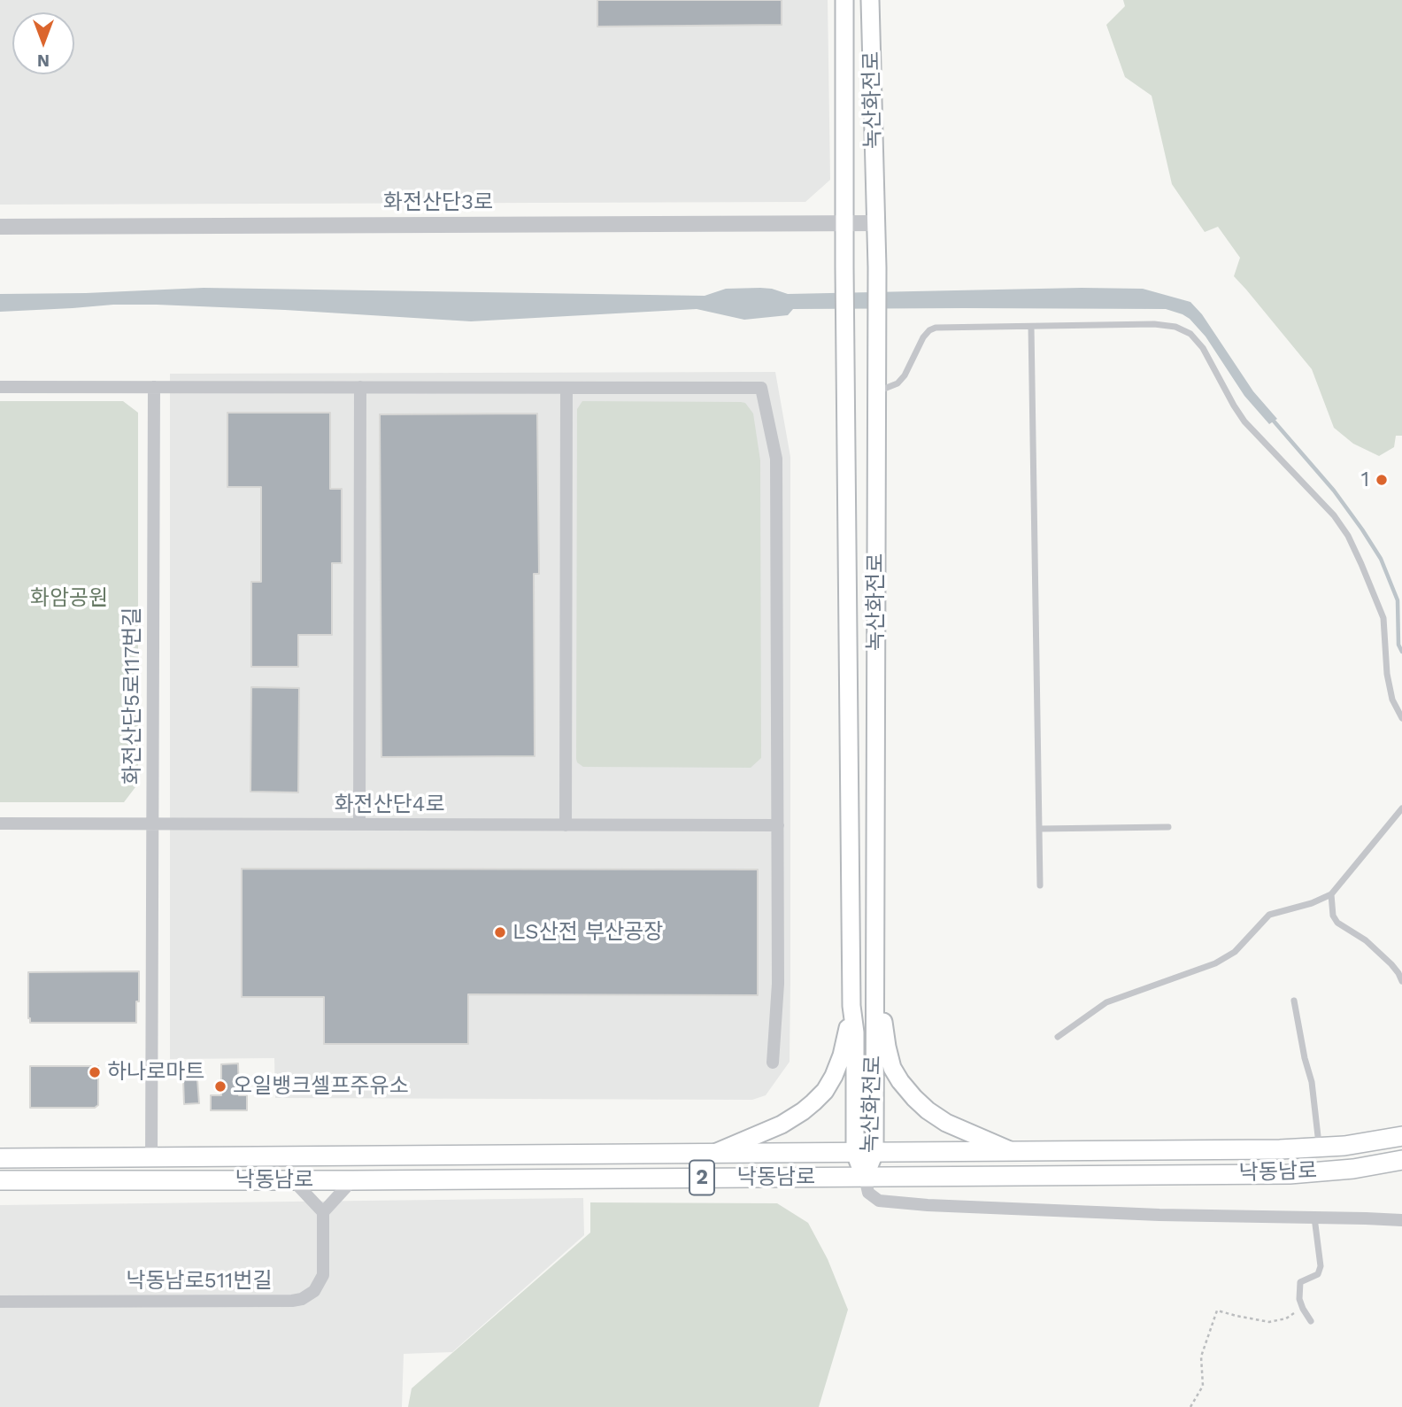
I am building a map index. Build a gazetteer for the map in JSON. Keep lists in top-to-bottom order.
{
  "streets": {
    "main road": ["녹산화전로", "낙동남로", "2"],
    "street": [
      "화전산단3로",
      "화전산단5로117번길",
      "화전산단4로",
      "낙동남로511번길"
    ]
  },
  "crossings": [
    ["녹산화전로", "화전산단3로"],
    ["녹산화전로", "낙동남로"],
    ["화전산단5로117번길", "화전산단4로"],
    ["화전산단5로117번길", "낙동남로"]
  ],
  "parks": ["화암공원"],
  "places": [
    "1",
    "LS산전 부산공장",
    "하나로마트",
    "오일뱅크셀프주유소"
  ],
  "north": "bottom"
}
